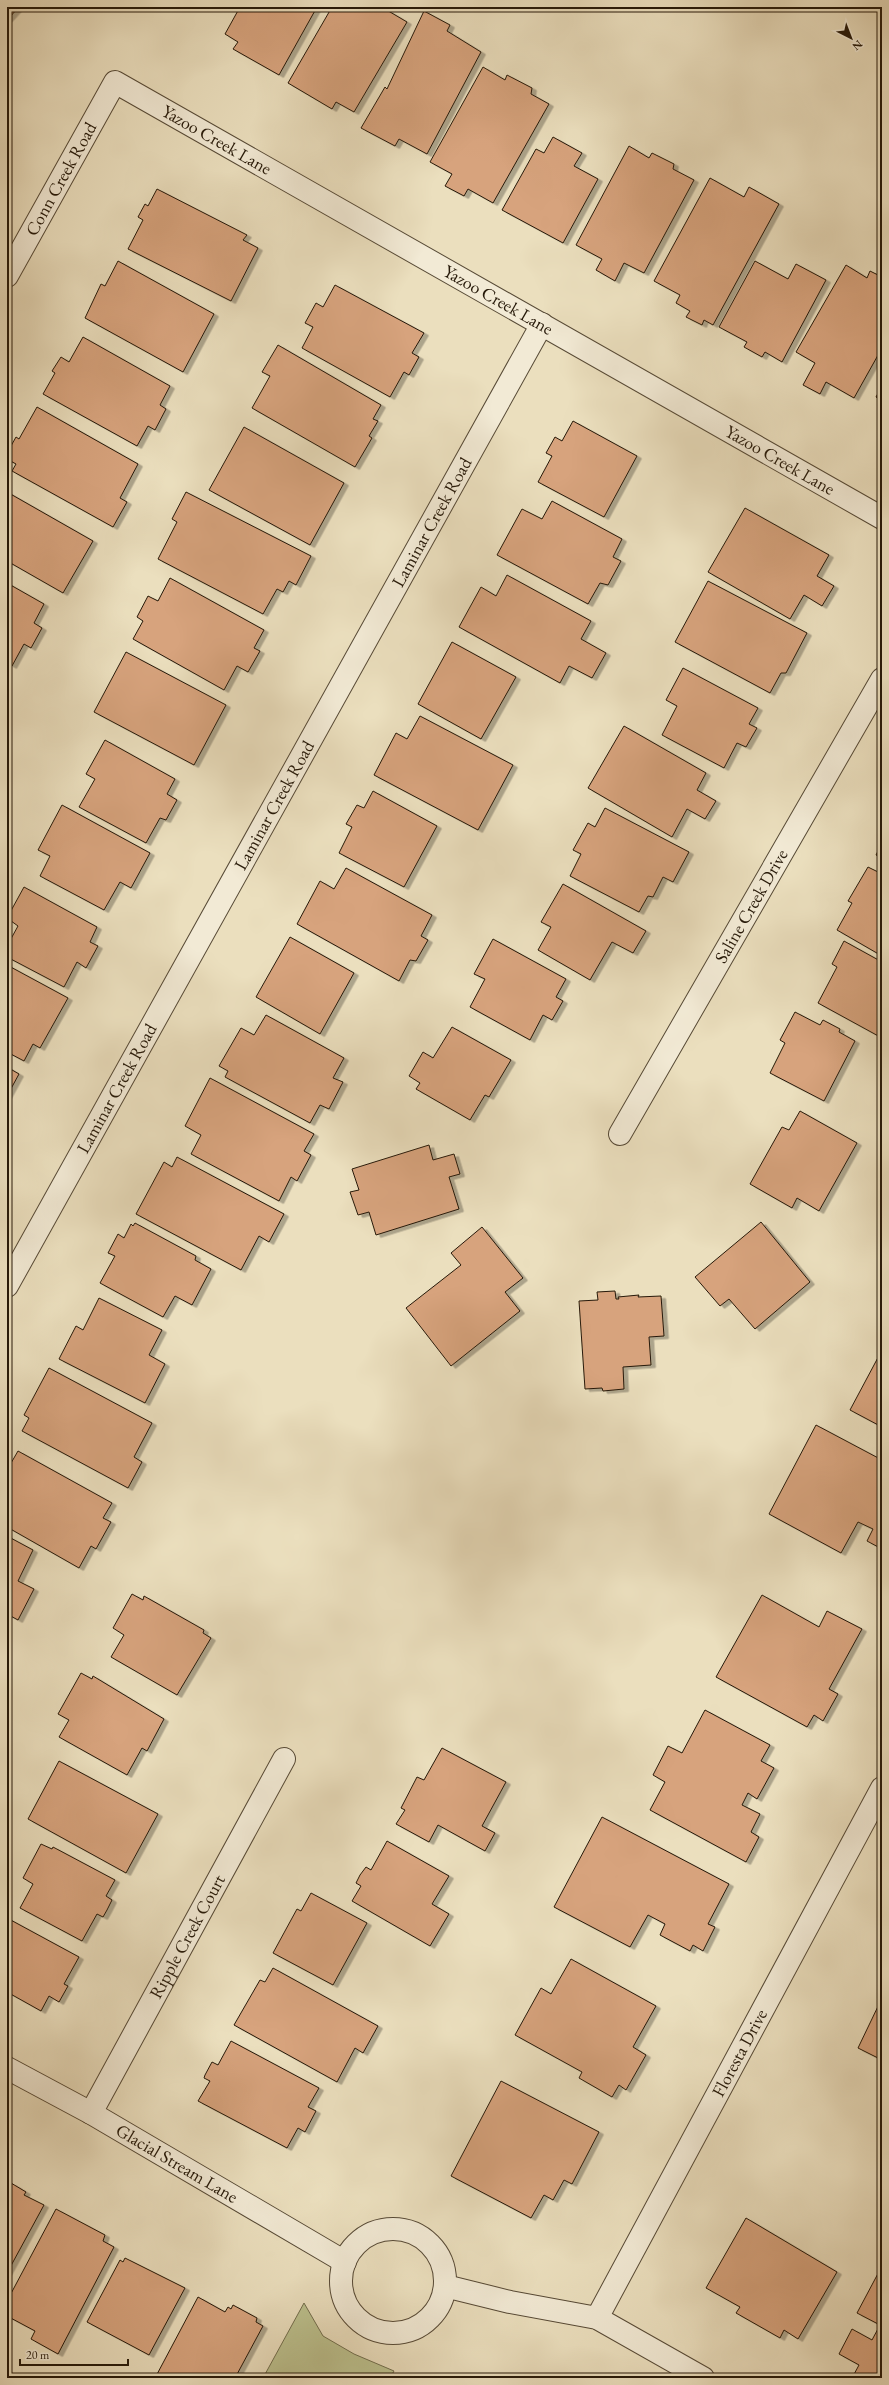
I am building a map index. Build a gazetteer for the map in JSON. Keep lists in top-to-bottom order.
{
  "streets": {
    "street": [
      "Yazoo Creek Lane",
      "Conn Creek Road",
      "Laminar Creek Road",
      "Saline Creek Drive",
      "Ripple Creek Court",
      "Floresta Drive",
      "Glacial Stream Lane"
    ]
  },
  "crossings": [
    ["Yazoo Creek Lane", "Conn Creek Road"],
    ["Yazoo Creek Lane", "Laminar Creek Road"],
    ["Ripple Creek Court", "Glacial Stream Lane"]
  ],
  "scale_bar": "20 m",
  "north": "bottom right"
}
